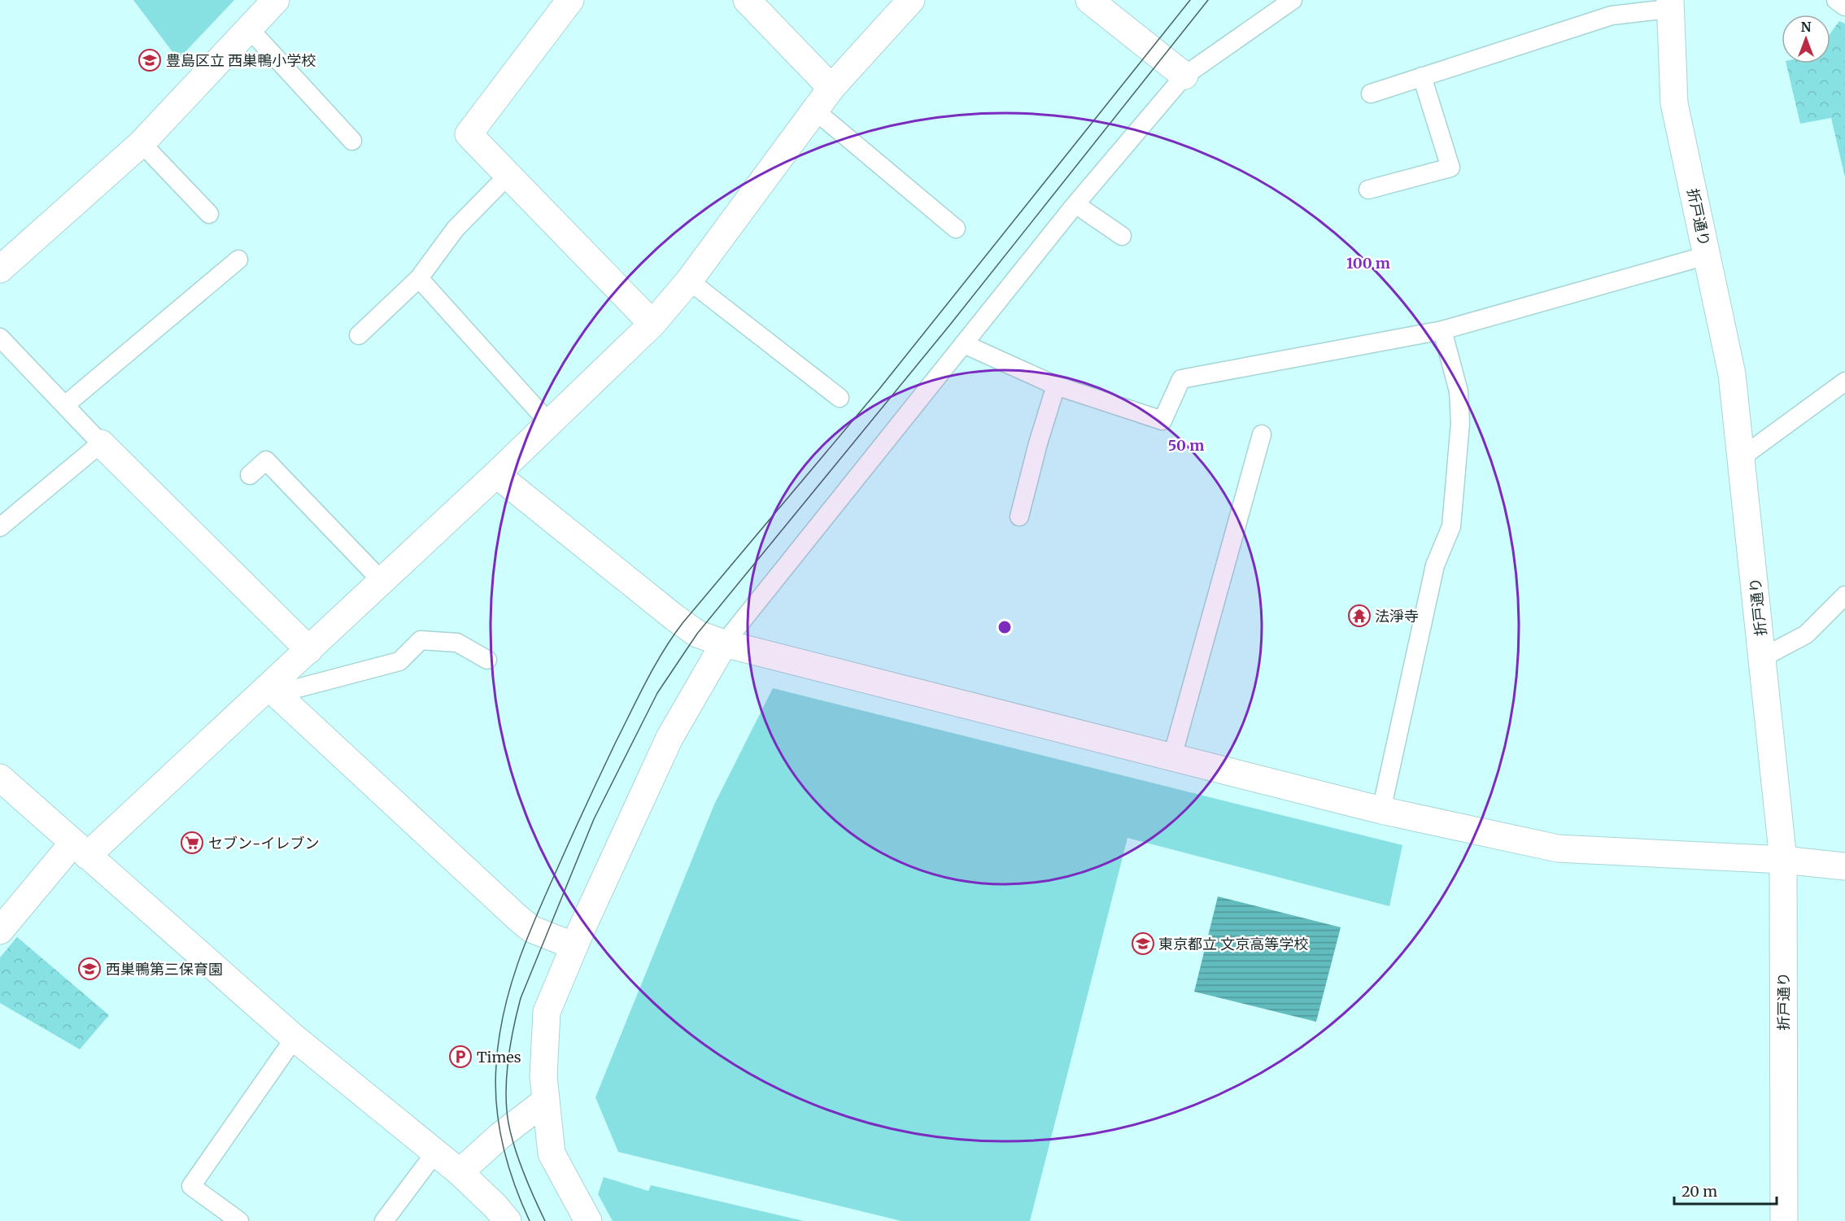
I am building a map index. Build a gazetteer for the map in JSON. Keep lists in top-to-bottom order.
{
  "streets": {
    "street": ["折戸通り"]
  },
  "places": {
    "school or university": ["豊島区立 西巣鴨小学校", "東京都立 文京高等学校", "西巣鴨第三保育園"],
    "temple": ["法淨寺"],
    "supermarket": ["セブン-イレブン"],
    "parking": ["Times"]
  },
  "scale_bar": "20 m",
  "north": "top",
  "rings": ["100 m", "50 m"]
}
